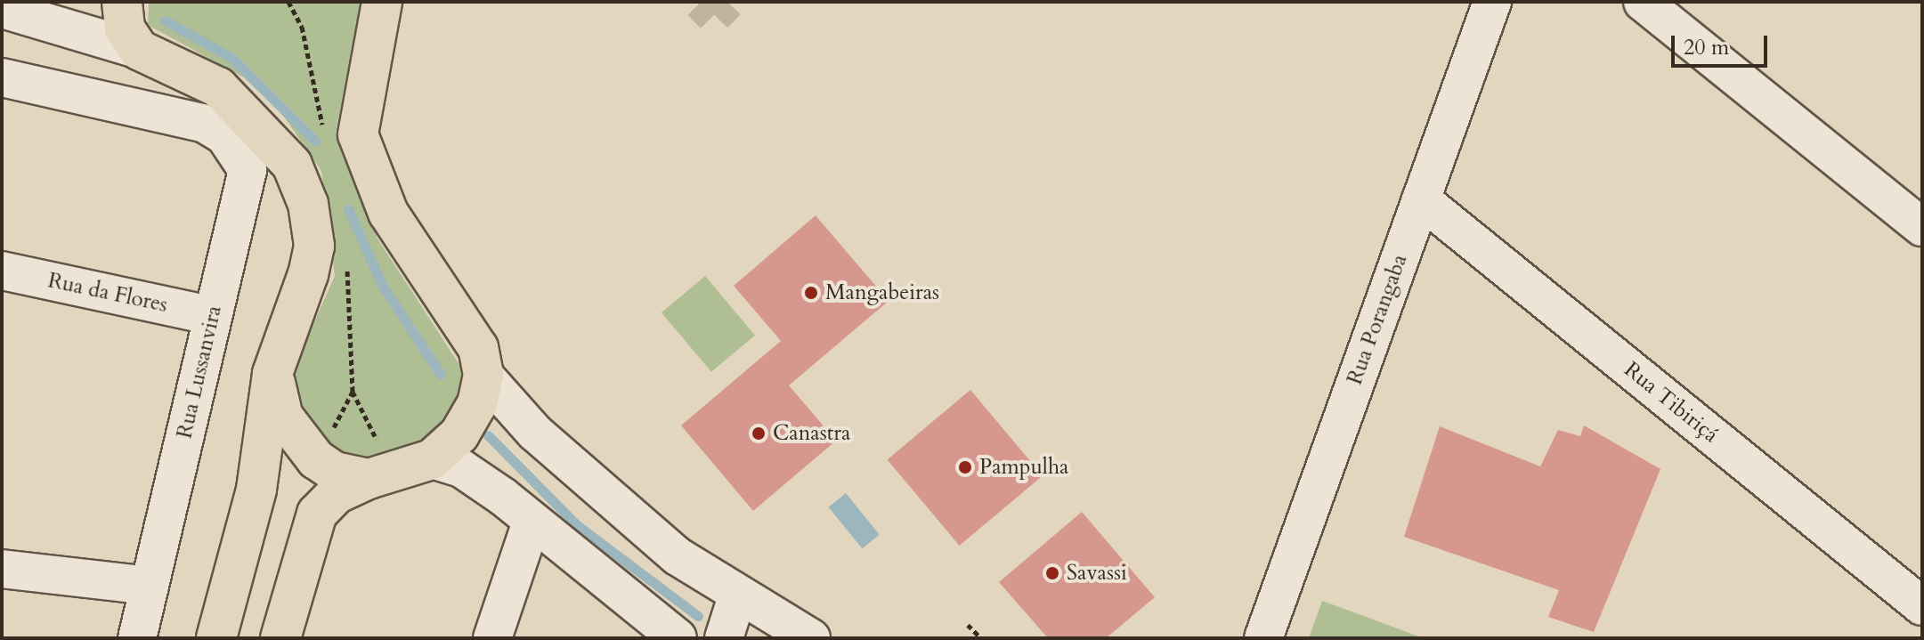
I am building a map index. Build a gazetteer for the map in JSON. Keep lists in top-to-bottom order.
{
  "streets": {
    "street": [
      "Rua da Flores",
      "Rua Porangaba",
      "Rua Lussanvira",
      "Rua Tibiriçá"
    ]
  },
  "crossings": [
    ["Rua da Flores", "Rua Lussanvira"],
    ["Rua Porangaba", "Rua Tibiriçá"]
  ],
  "places": [
    "Mangabeiras",
    "Canastra",
    "Pampulha",
    "Savassi"
  ],
  "scale_bar": "20 m"
}
